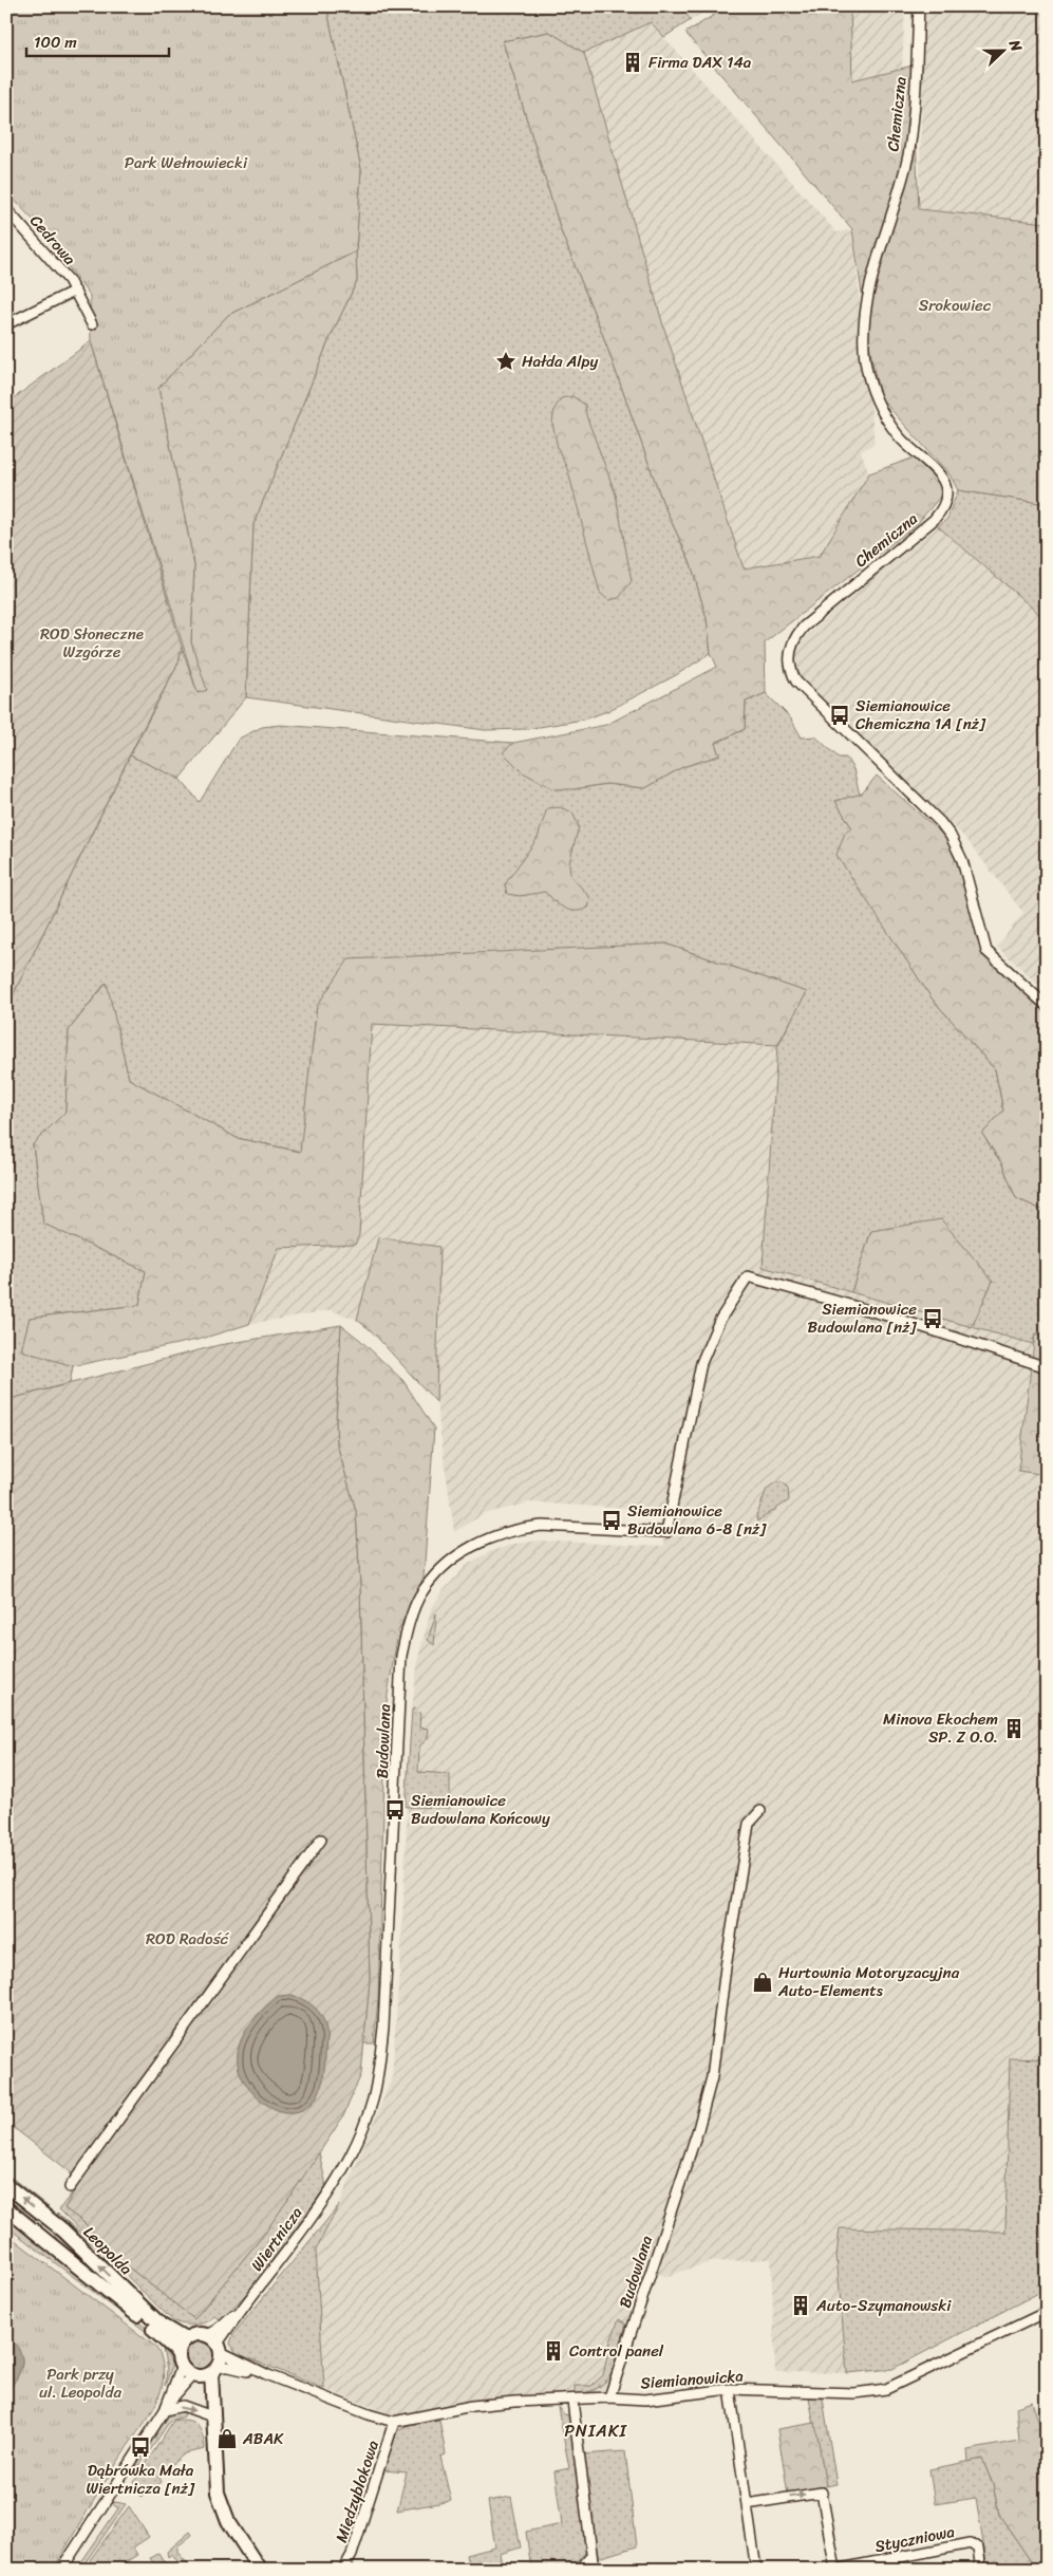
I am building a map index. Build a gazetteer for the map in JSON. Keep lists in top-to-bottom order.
{
  "streets": {
    "street": [
      "Chemiczna",
      "Cedrowa",
      "Budowlana",
      "Wiertnicza",
      "Leopolda",
      "Siemianowicka",
      "Międzyblokowa",
      "Styczniowa"
    ]
  },
  "crossings": [
    ["Budowlana", "Wiertnicza"],
    ["Budowlana", "Siemianowicka"],
    ["Wiertnicza", "Siemianowicka"],
    ["Leopolda", "Siemianowicka"],
    ["Siemianowicka", "Międzyblokowa"]
  ],
  "districts": ["PNIAKI"],
  "parks": [
    "Park Wełnowiecki",
    "Srokowiec",
    "ROD Słoneczne Wzgórze",
    "ROD Radość",
    "Park przy ul. Leopolda"
  ],
  "places": {
    "building": [
      "Firma DAX 14a",
      "Minova Ekochem SP. Z O.O.",
      "Auto-Szymanowski",
      "Control panel"
    ],
    "place": ["Hałda Alpy"],
    "bus stop": [
      "Siemianowice Chemiczna 1A [nż]",
      "Siemianowice Budowlana [nż]",
      "Siemianowice Budowlana 6-8 [nż]",
      "Siemianowice Budowlana Końcowy",
      "Dąbrówka Mała Wiertnicza [nż]"
    ],
    "shop": ["Hurtownia Motoryzacyjna Auto-Elements", "ABAK"]
  },
  "scale_bar": "100 m",
  "north": "right"
}
